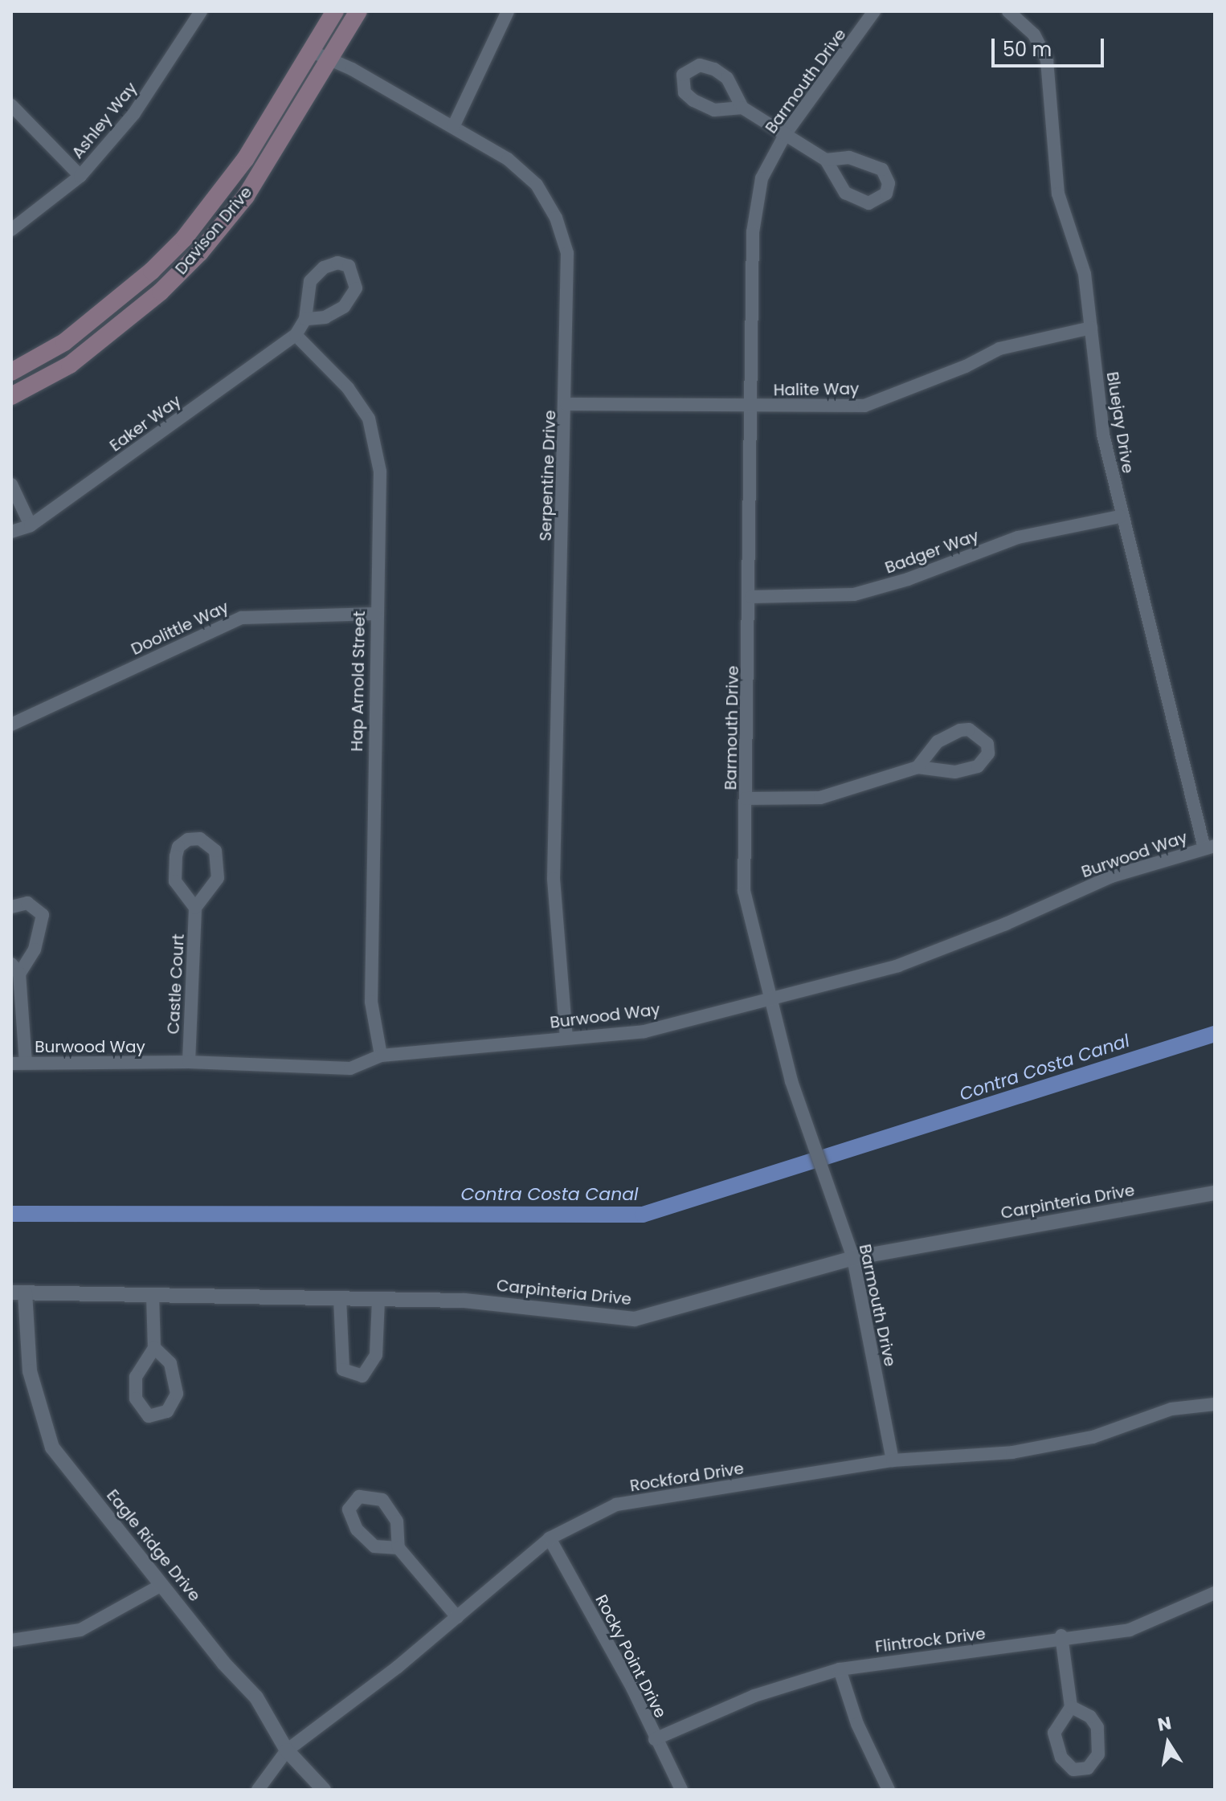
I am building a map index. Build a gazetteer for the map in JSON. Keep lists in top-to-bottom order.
{
  "streets": {
    "main road": ["Davison Drive"],
    "street": [
      "Barmouth Drive",
      "Ashley Way",
      "Halite Way",
      "Bluejay Drive",
      "Eaker Way",
      "Serpentine Drive",
      "Badger Way",
      "Doolittle Way",
      "Hap Arnold Street",
      "Burwood Way",
      "Castle Court",
      "Carpinteria Drive",
      "Rockford Drive",
      "Eagle Ridge Drive",
      "Flintrock Drive",
      "Rocky Point Drive"
    ]
  },
  "crossings": [
    ["Barmouth Drive", "Halite Way"],
    ["Barmouth Drive", "Badger Way"],
    ["Barmouth Drive", "Burwood Way"],
    ["Barmouth Drive", "Carpinteria Drive"],
    ["Barmouth Drive", "Rockford Drive"],
    ["Davison Drive", "Serpentine Drive"],
    ["Halite Way", "Bluejay Drive"],
    ["Halite Way", "Serpentine Drive"],
    ["Bluejay Drive", "Badger Way"],
    ["Bluejay Drive", "Burwood Way"],
    ["Eaker Way", "Hap Arnold Street"],
    ["Serpentine Drive", "Burwood Way"],
    ["Doolittle Way", "Hap Arnold Street"],
    ["Hap Arnold Street", "Burwood Way"],
    ["Burwood Way", "Castle Court"],
    ["Carpinteria Drive", "Eagle Ridge Drive"],
    ["Rockford Drive", "Eagle Ridge Drive"],
    ["Rockford Drive", "Rocky Point Drive"],
    ["Flintrock Drive", "Rocky Point Drive"]
  ],
  "water": ["Contra Costa Canal"],
  "scale_bar": "50 m",
  "north": "top"
}
